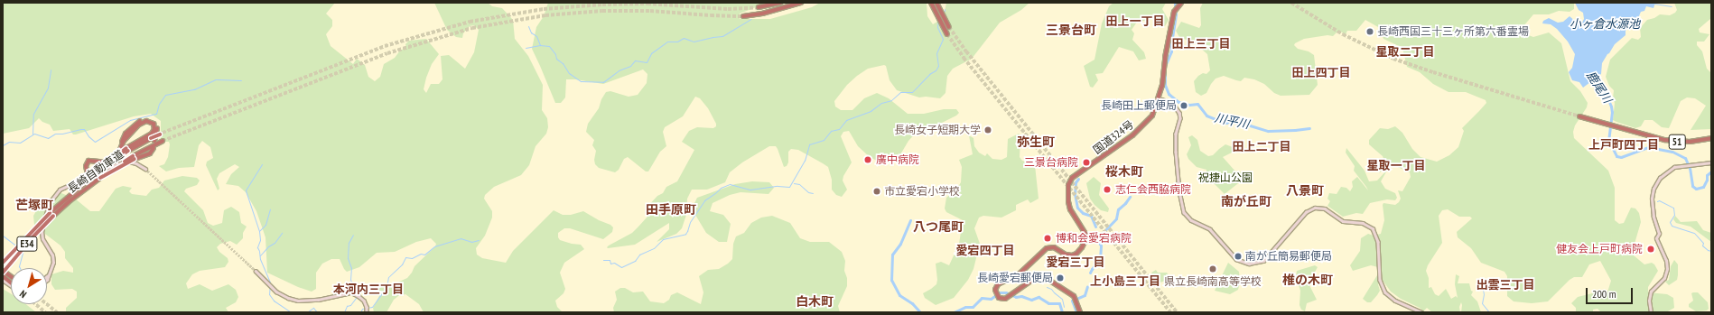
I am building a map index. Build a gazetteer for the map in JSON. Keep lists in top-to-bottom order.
{
  "streets": {
    "highway": [
      "国道324号",
      "51",
      "長崎自動車道",
      "E34"
    ]
  },
  "districts": [
    "田上一丁目",
    "三景台町",
    "田上三丁目",
    "星取二丁目",
    "田上四丁目",
    "弥生町",
    "上戸町四丁目",
    "田上二丁目",
    "星取一丁目",
    "桜木町",
    "八景町",
    "南が丘町",
    "芒塚町",
    "田手原町",
    "八つ尾町",
    "愛宕四丁目",
    "愛宕三丁目",
    "椎の木町",
    "上小島三丁目",
    "出雲三丁目",
    "本河内三丁目",
    "白木町"
  ],
  "water": ["小ヶ倉水源池", "鹿尾川", "川平川"],
  "parks": ["祝捷山公園"],
  "places": [
    "長崎西国三十三ヶ所第六番霊場",
    "長崎田上郵便局",
    "長崎女子短期大学",
    "廣中病院",
    "三景台病院",
    "志仁会西脇病院",
    "市立愛宕小学校",
    "博和会愛宕病院",
    "健友会上戸町病院",
    "南が丘簡易郵便局",
    "県立長崎南高等学校",
    "長崎愛宕郵便局"
  ],
  "scale_bar": "200 m",
  "north": "bottom left"
}
